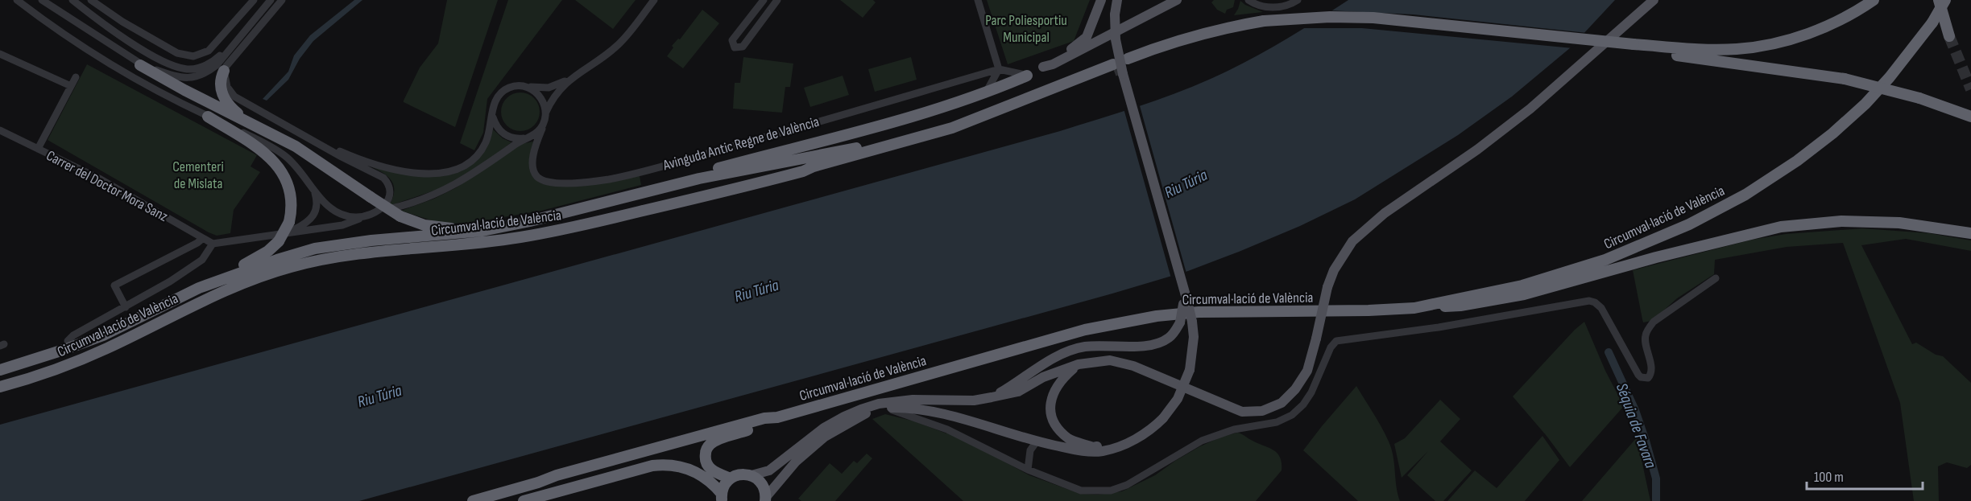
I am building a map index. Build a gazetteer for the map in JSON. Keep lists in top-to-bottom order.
{
  "streets": {
    "highway": ["Circumval·lació de València"],
    "street": ["Avinguda Antic Regne de València", "Carrer del Doctor Mora Sanz"]
  },
  "water": ["Riu Túria", "Séquia de Favara"],
  "parks": ["Parc Poliesportiu Municipal", "Cementeri de Mislata"],
  "scale_bar": "100 m"
}
